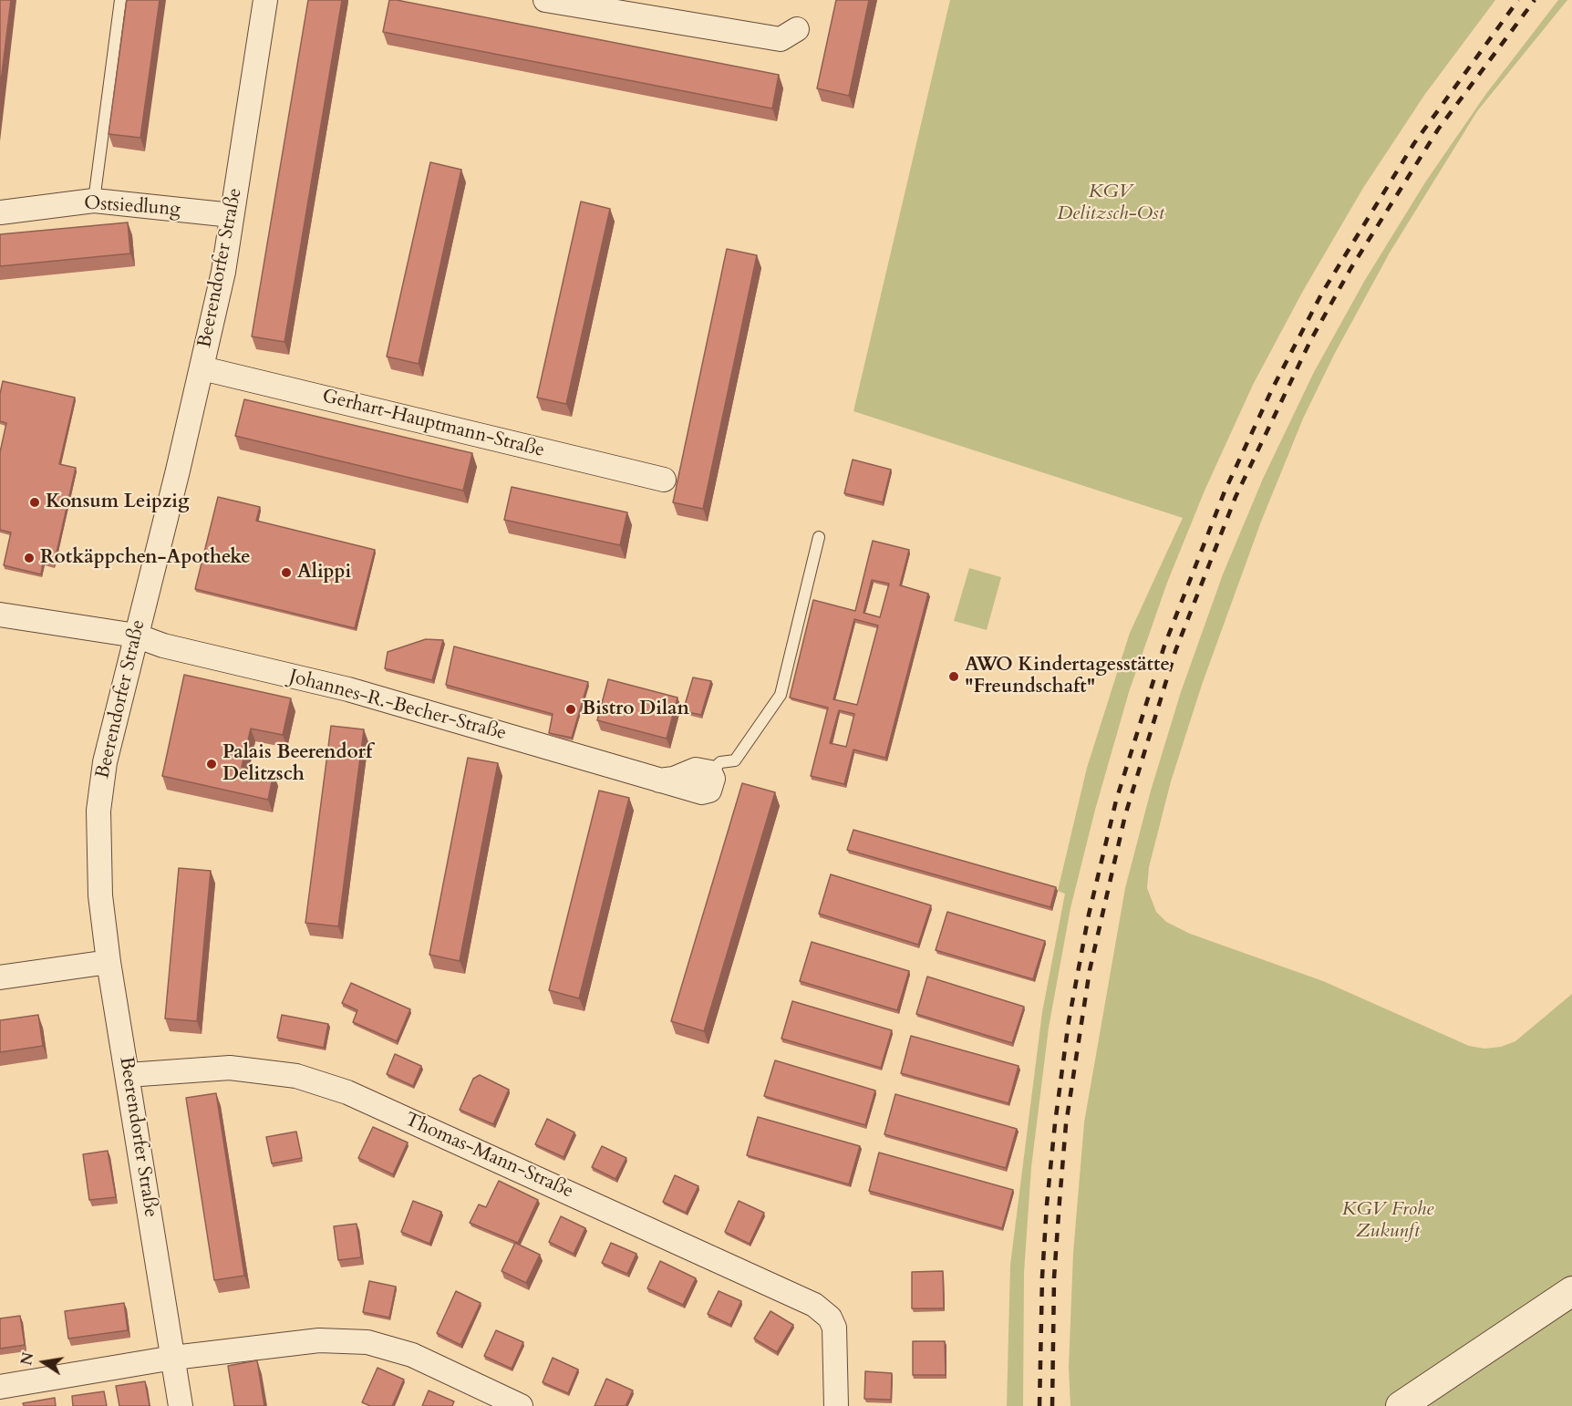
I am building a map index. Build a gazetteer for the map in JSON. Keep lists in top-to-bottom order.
{
  "streets": {
    "street": [
      "Ostsiedlung",
      "Beerendorfer Straße",
      "Gerhart-Hauptmann-Straße",
      "Johannes-R.-Becher-Straße",
      "Thomas-Mann-Straße"
    ]
  },
  "crossings": [
    ["Ostsiedlung", "Beerendorfer Straße"],
    ["Beerendorfer Straße", "Gerhart-Hauptmann-Straße"],
    ["Beerendorfer Straße", "Johannes-R.-Becher-Straße"],
    ["Beerendorfer Straße", "Thomas-Mann-Straße"]
  ],
  "parks": ["KGV Delitzsch-Ost", "KGV Frohe Zukunft"],
  "places": [
    "Konsum Leipzig",
    "Rotkäppchen-Apotheke",
    "Alippi",
    "AWO Kindertagesstätte \"Freundschaft\"",
    "Bistro Dilan",
    "Palais Beerendorf Delitzsch"
  ],
  "north": "left"
}
